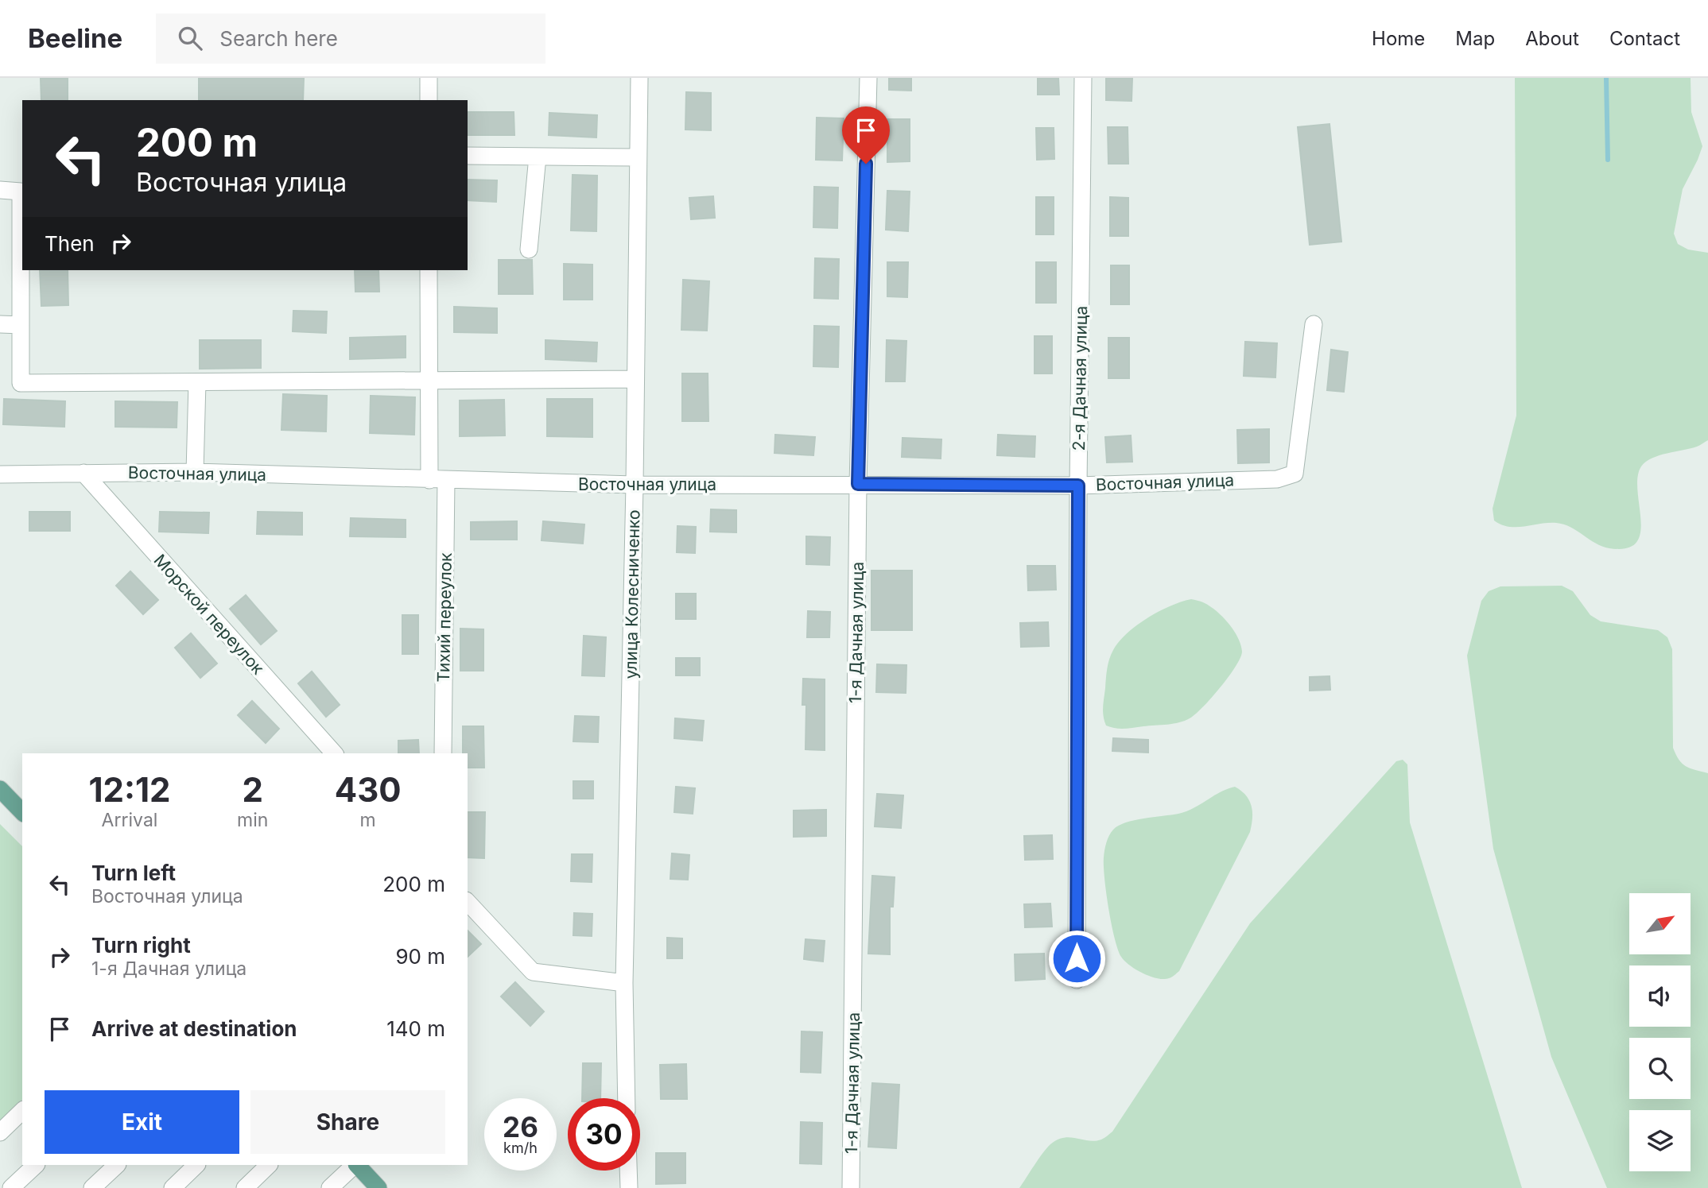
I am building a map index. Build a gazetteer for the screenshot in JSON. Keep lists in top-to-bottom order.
{
  "streets": {
    "street": [
      "2-я Дачная улица",
      "Восточная улица",
      "улица Колесниченко",
      "Морской переулок",
      "Тихий переулок",
      "1-я Дачная улица"
    ]
  },
  "crossings": [
    ["2-я Дачная улица", "Восточная улица"],
    ["Восточная улица", "улица Колесниченко"],
    ["Восточная улица", "Морской переулок"],
    ["Восточная улица", "Тихий переулок"],
    ["Восточная улица", "1-я Дачная улица"]
  ],
  "north": "top right",
  "page": {
    "header": "Beeline",
    "search": "Search here",
    "nav": [
      "Home",
      "Map",
      "About",
      "Contact"
    ],
    "turn": ["200 m", "Восточная улица"],
    "then": "Then",
    "eta": [
      "12:12",
      "Arrival",
      "2",
      "min",
      "430",
      "m"
    ],
    "list": [
      {
        "name": "Turn left",
        "note": "Восточная улица",
        "value": "200 m"
      },
      {
        "name": "Turn right",
        "note": "1-я Дачная улица",
        "value": "90 m"
      },
      {
        "name": "Arrive at destination",
        "value": "140 m"
      }
    ],
    "buttons": ["Exit", "Share"],
    "speed": "26 km/h",
    "limit": "30"
  }
}
